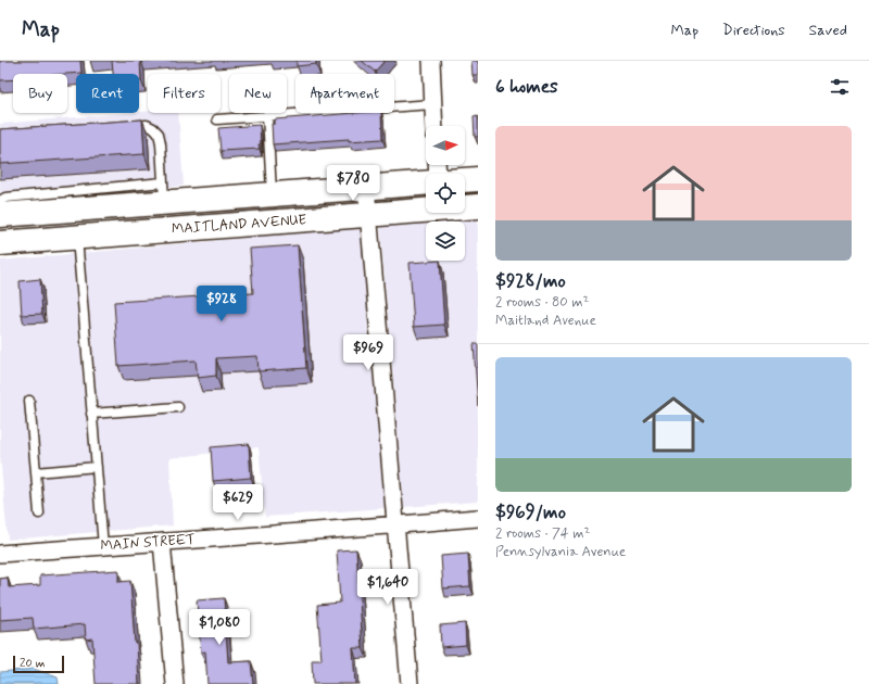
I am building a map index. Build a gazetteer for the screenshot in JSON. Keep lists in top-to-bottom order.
{
  "streets": {
    "main road": ["MAITLAND AVENUE"],
    "street": ["MAIN STREET"]
  },
  "scale_bar": "20 m",
  "north": "right",
  "page": {
    "header": "Map",
    "nav": ["Map", "Directions", "Saved"],
    "heading": "6 homes",
    "chip": [
      "Buy",
      "Rent",
      "Filters",
      "New",
      "Apartment"
    ],
    "list": [
      {
        "name": "$928/mo",
        "note": "2 rooms · 80 m² · Maitland Avenue"
      },
      {
        "name": "$969/mo",
        "note": "2 rooms · 74 m² · Pennsylvania Avenue"
      }
    ],
    "price": [
      "$780",
      "$928",
      "$969",
      "$629",
      "$1,640",
      "$1,080"
    ],
    "scale": "20 m"
  }
}
